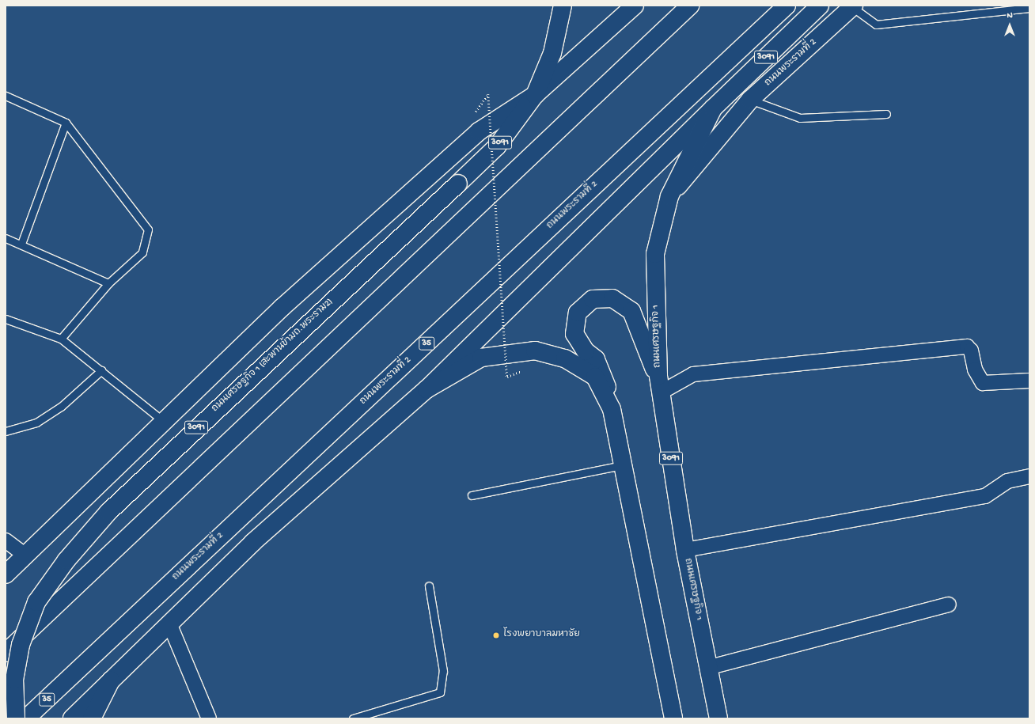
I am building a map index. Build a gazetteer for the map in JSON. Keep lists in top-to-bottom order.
{
  "streets": {
    "main road": [
      "3091",
      "ถนนพระรามที่ 2",
      "ถนนเศรษฐกิจ 1",
      "35",
      "ถนนเศรษฐกิจ 1 (สะพานข้ามถ.พระราม2)"
    ]
  },
  "crossings": [
    ["3091", "ถนนเศรษฐกิจ 1 (สะพานข้ามถ.พระราม2)"],
    ["ถนนพระรามที่ 2", "ถนนเศรษฐกิจ 1"]
  ],
  "places": ["โรงพยาบาลมหาชัย"],
  "north": "top"
}
